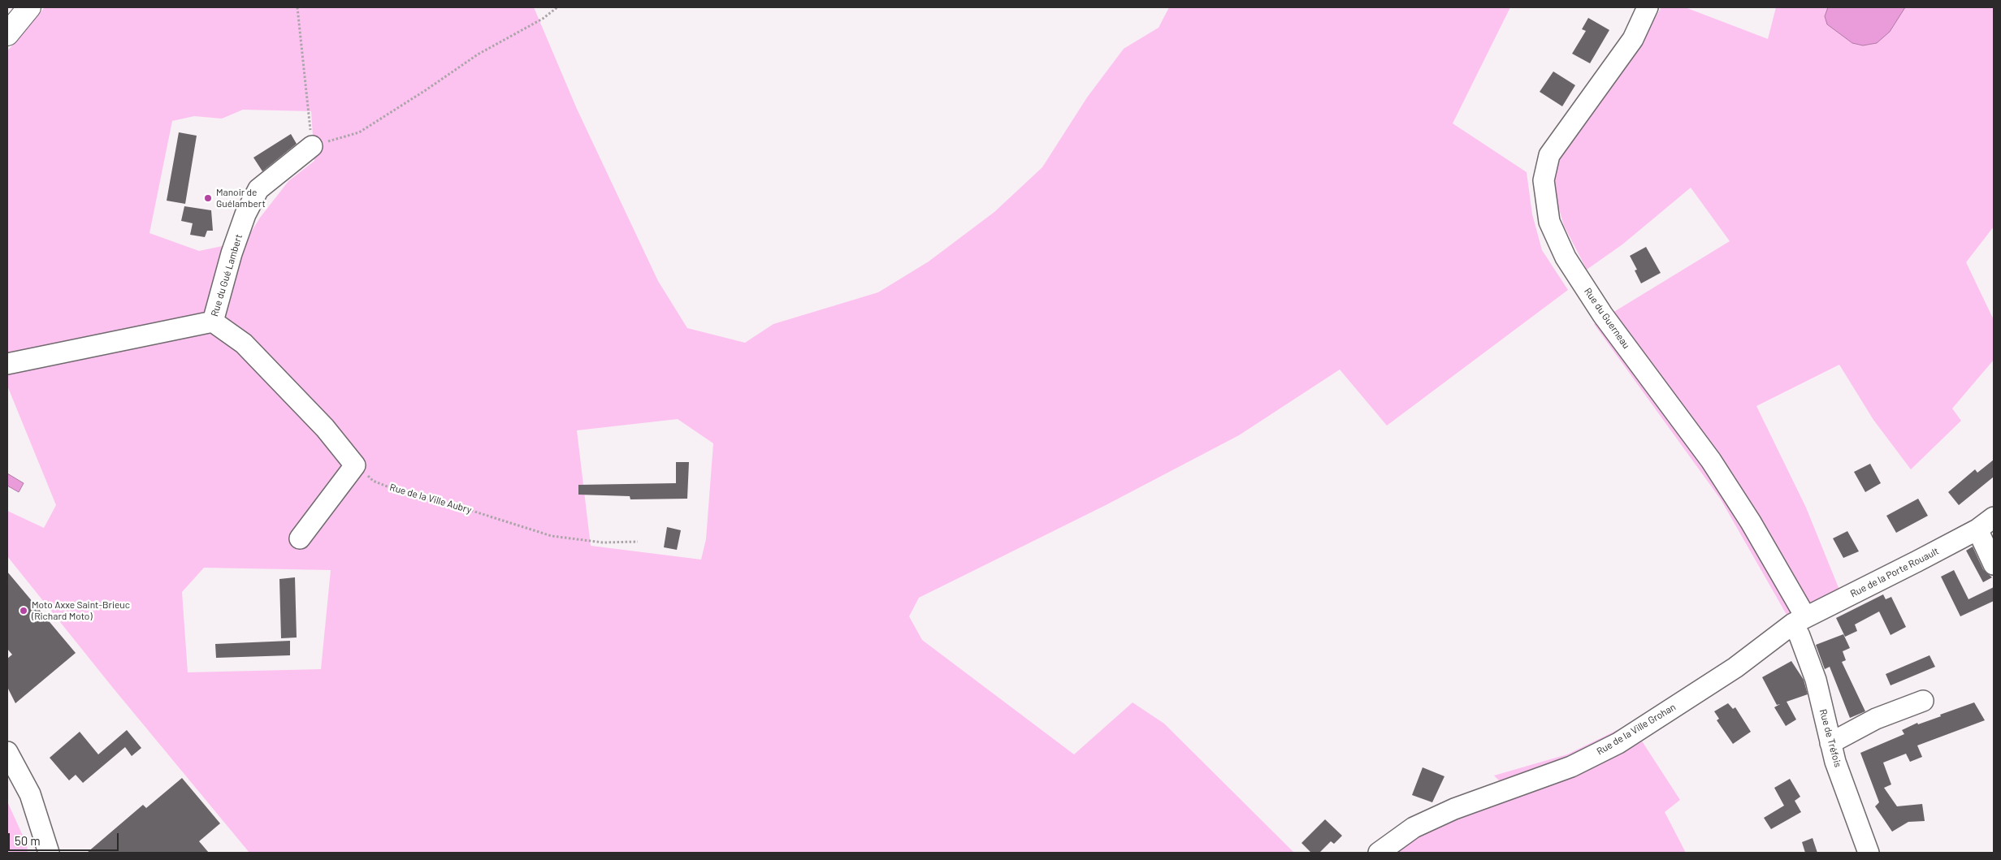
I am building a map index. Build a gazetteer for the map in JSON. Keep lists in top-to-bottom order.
{
  "streets": {
    "street": [
      "Rue du Gué Lambert",
      "Rue du Guerneau",
      "Rue de la Porte Rouault",
      "Rue de la Ville Grohan",
      "Rue de Tréfois"
    ],
    "path": ["Rue de la Ville Aubry"]
  },
  "crossings": [
    ["Rue du Guerneau", "Rue de la Porte Rouault"],
    ["Rue du Guerneau", "Rue de la Ville Grohan"],
    ["Rue du Guerneau", "Rue de Tréfois"],
    ["Rue de la Porte Rouault", "Rue de la Ville Grohan"],
    ["Rue de la Porte Rouault", "Rue de Tréfois"],
    ["Rue de la Ville Grohan", "Rue de Tréfois"]
  ],
  "places": ["Manoir de Guélambert", "Moto Axxe Saint-Brieuc (Richard Moto)"],
  "scale_bar": "50 m"
}
